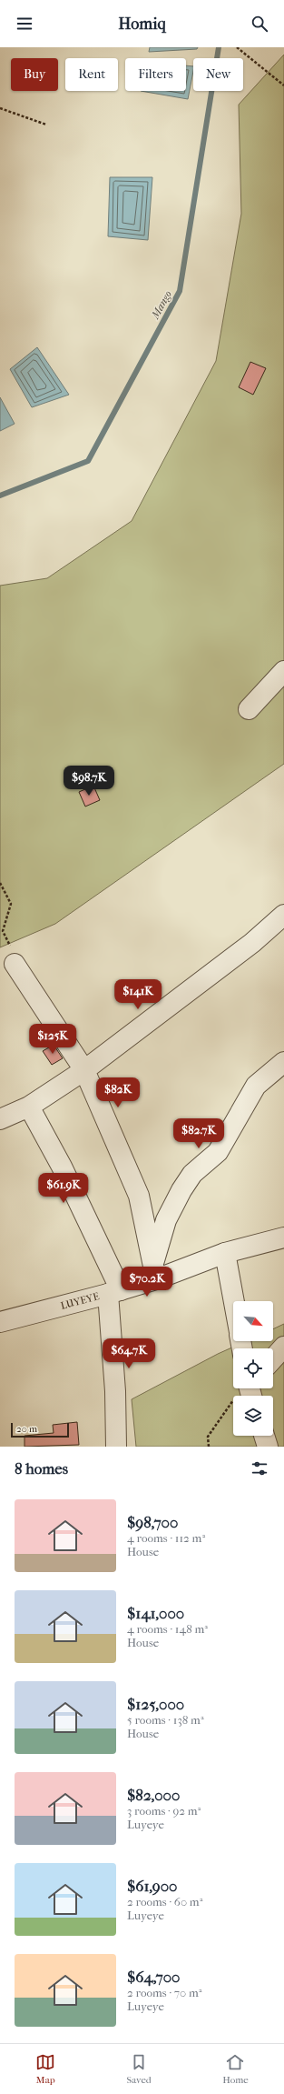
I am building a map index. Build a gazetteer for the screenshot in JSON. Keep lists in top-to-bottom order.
{
  "streets": {
    "street": ["LUYEYE"]
  },
  "water": ["Mango"],
  "scale_bar": "20 m",
  "north": "bottom right",
  "page": {
    "header": "Homiq",
    "chip": [
      "Buy",
      "Rent",
      "Filters",
      "New"
    ],
    "price": [
      "$98.7K",
      "$141K",
      "$125K",
      "$82K",
      "$82.7K",
      "$61.9K",
      "$70.2K",
      "$64.7K"
    ],
    "scale": "20 m",
    "heading": "8 homes",
    "list": [
      {
        "name": "$98,700",
        "note": "4 rooms · 112 m² · House"
      },
      {
        "name": "$141,000",
        "note": "4 rooms · 148 m² · House"
      },
      {
        "name": "$125,000",
        "note": "5 rooms · 138 m² · House"
      },
      {
        "name": "$82,000",
        "note": "3 rooms · 92 m² · Luyeye"
      },
      {
        "name": "$61,900",
        "note": "2 rooms · 60 m² · Luyeye"
      },
      {
        "name": "$64,700",
        "note": "2 rooms · 70 m² · Luyeye"
      }
    ],
    "tabs": ["Map", "Saved", "Home"]
  }
}
